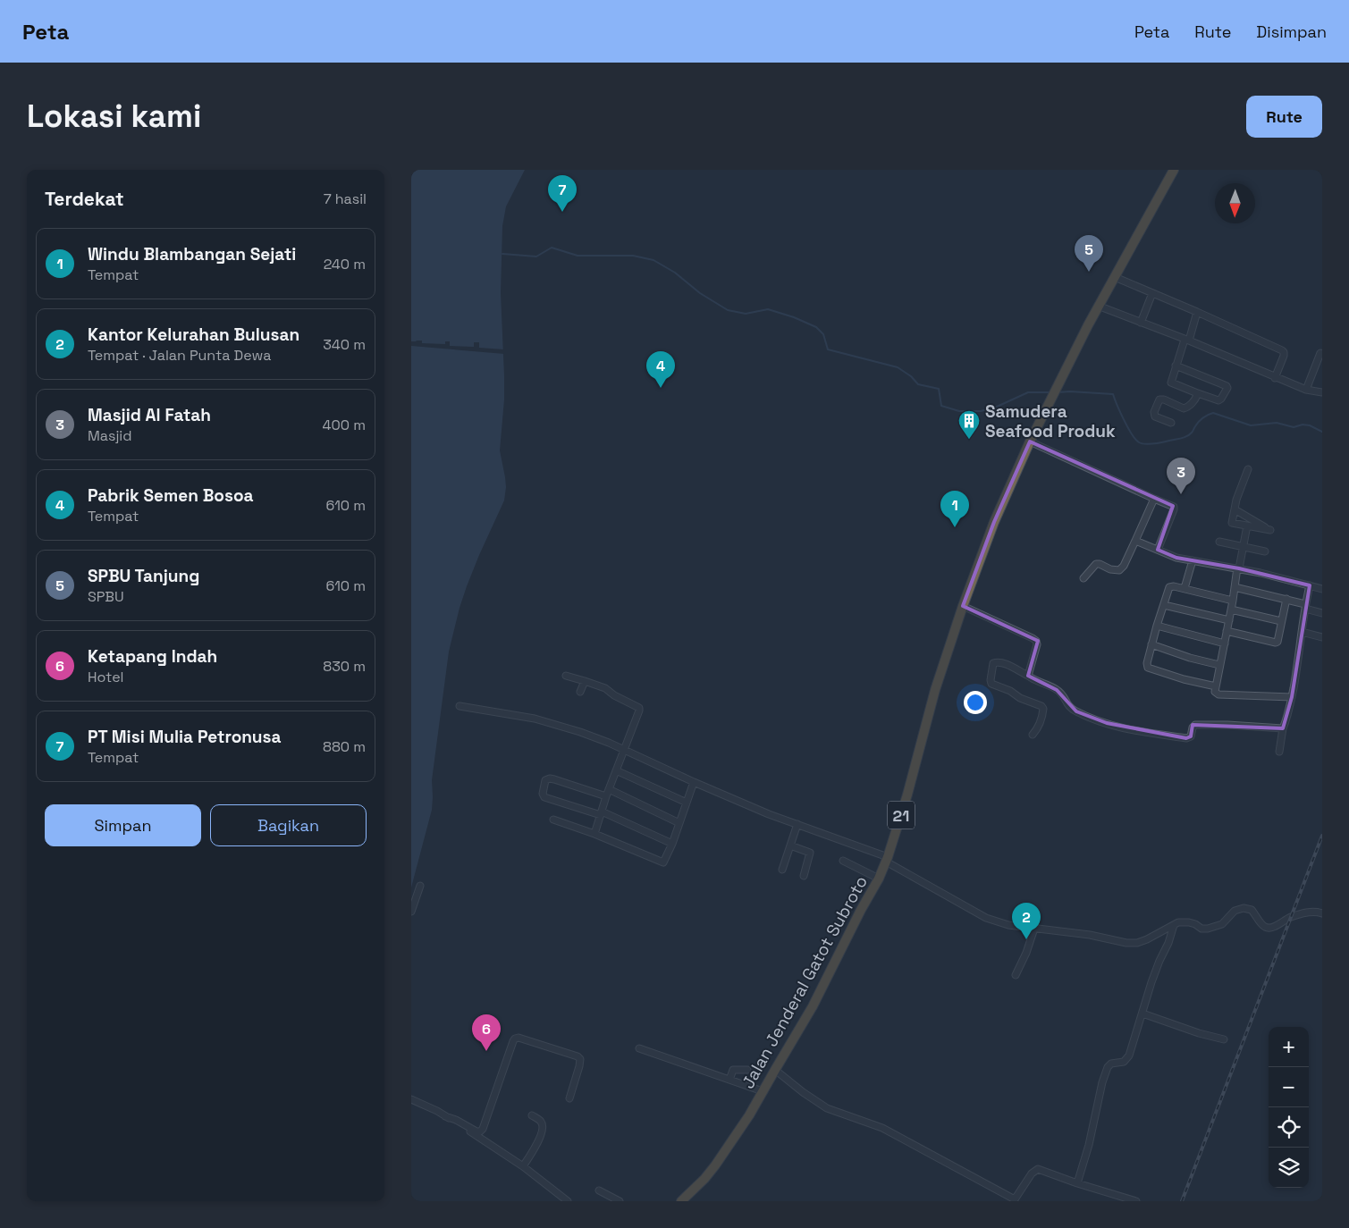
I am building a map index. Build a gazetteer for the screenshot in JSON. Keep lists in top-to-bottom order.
{
  "streets": {
    "highway": ["21", "Jalan Jenderal Gatot Subroto"]
  },
  "places": {
    "building": ["Samudera Seafood Produk"]
  },
  "north": "bottom",
  "page": {
    "header": "Peta",
    "nav": ["Peta", "Rute", "Disimpan"],
    "buttons": [
      "Rute",
      ["Simpan", "Bagikan"]
    ],
    "title": "Lokasi kami",
    "heading": ["Terdekat", "7 hasil"],
    "pins": [
      "7",
      "5",
      "4",
      "3",
      "1",
      "2",
      "6"
    ],
    "list": [
      {
        "mark": "1",
        "name": "Windu Blambangan Sejati",
        "note": "Tempat",
        "value": "240 m"
      },
      {
        "mark": "2",
        "name": "Kantor Kelurahan Bulusan",
        "note": "Tempat · Jalan Punta Dewa",
        "value": "340 m"
      },
      {
        "mark": "3",
        "name": "Masjid Al Fatah",
        "note": "Masjid",
        "value": "400 m"
      },
      {
        "mark": "4",
        "name": "Pabrik Semen Bosoa",
        "note": "Tempat",
        "value": "610 m"
      },
      {
        "mark": "5",
        "name": "SPBU Tanjung",
        "note": "SPBU",
        "value": "610 m"
      },
      {
        "mark": "6",
        "name": "Ketapang Indah",
        "note": "Hotel",
        "value": "830 m"
      },
      {
        "mark": "7",
        "name": "PT Misi Mulia Petronusa",
        "note": "Tempat",
        "value": "880 m"
      }
    ],
    "map_buttons": ["+", "−"]
  }
}
